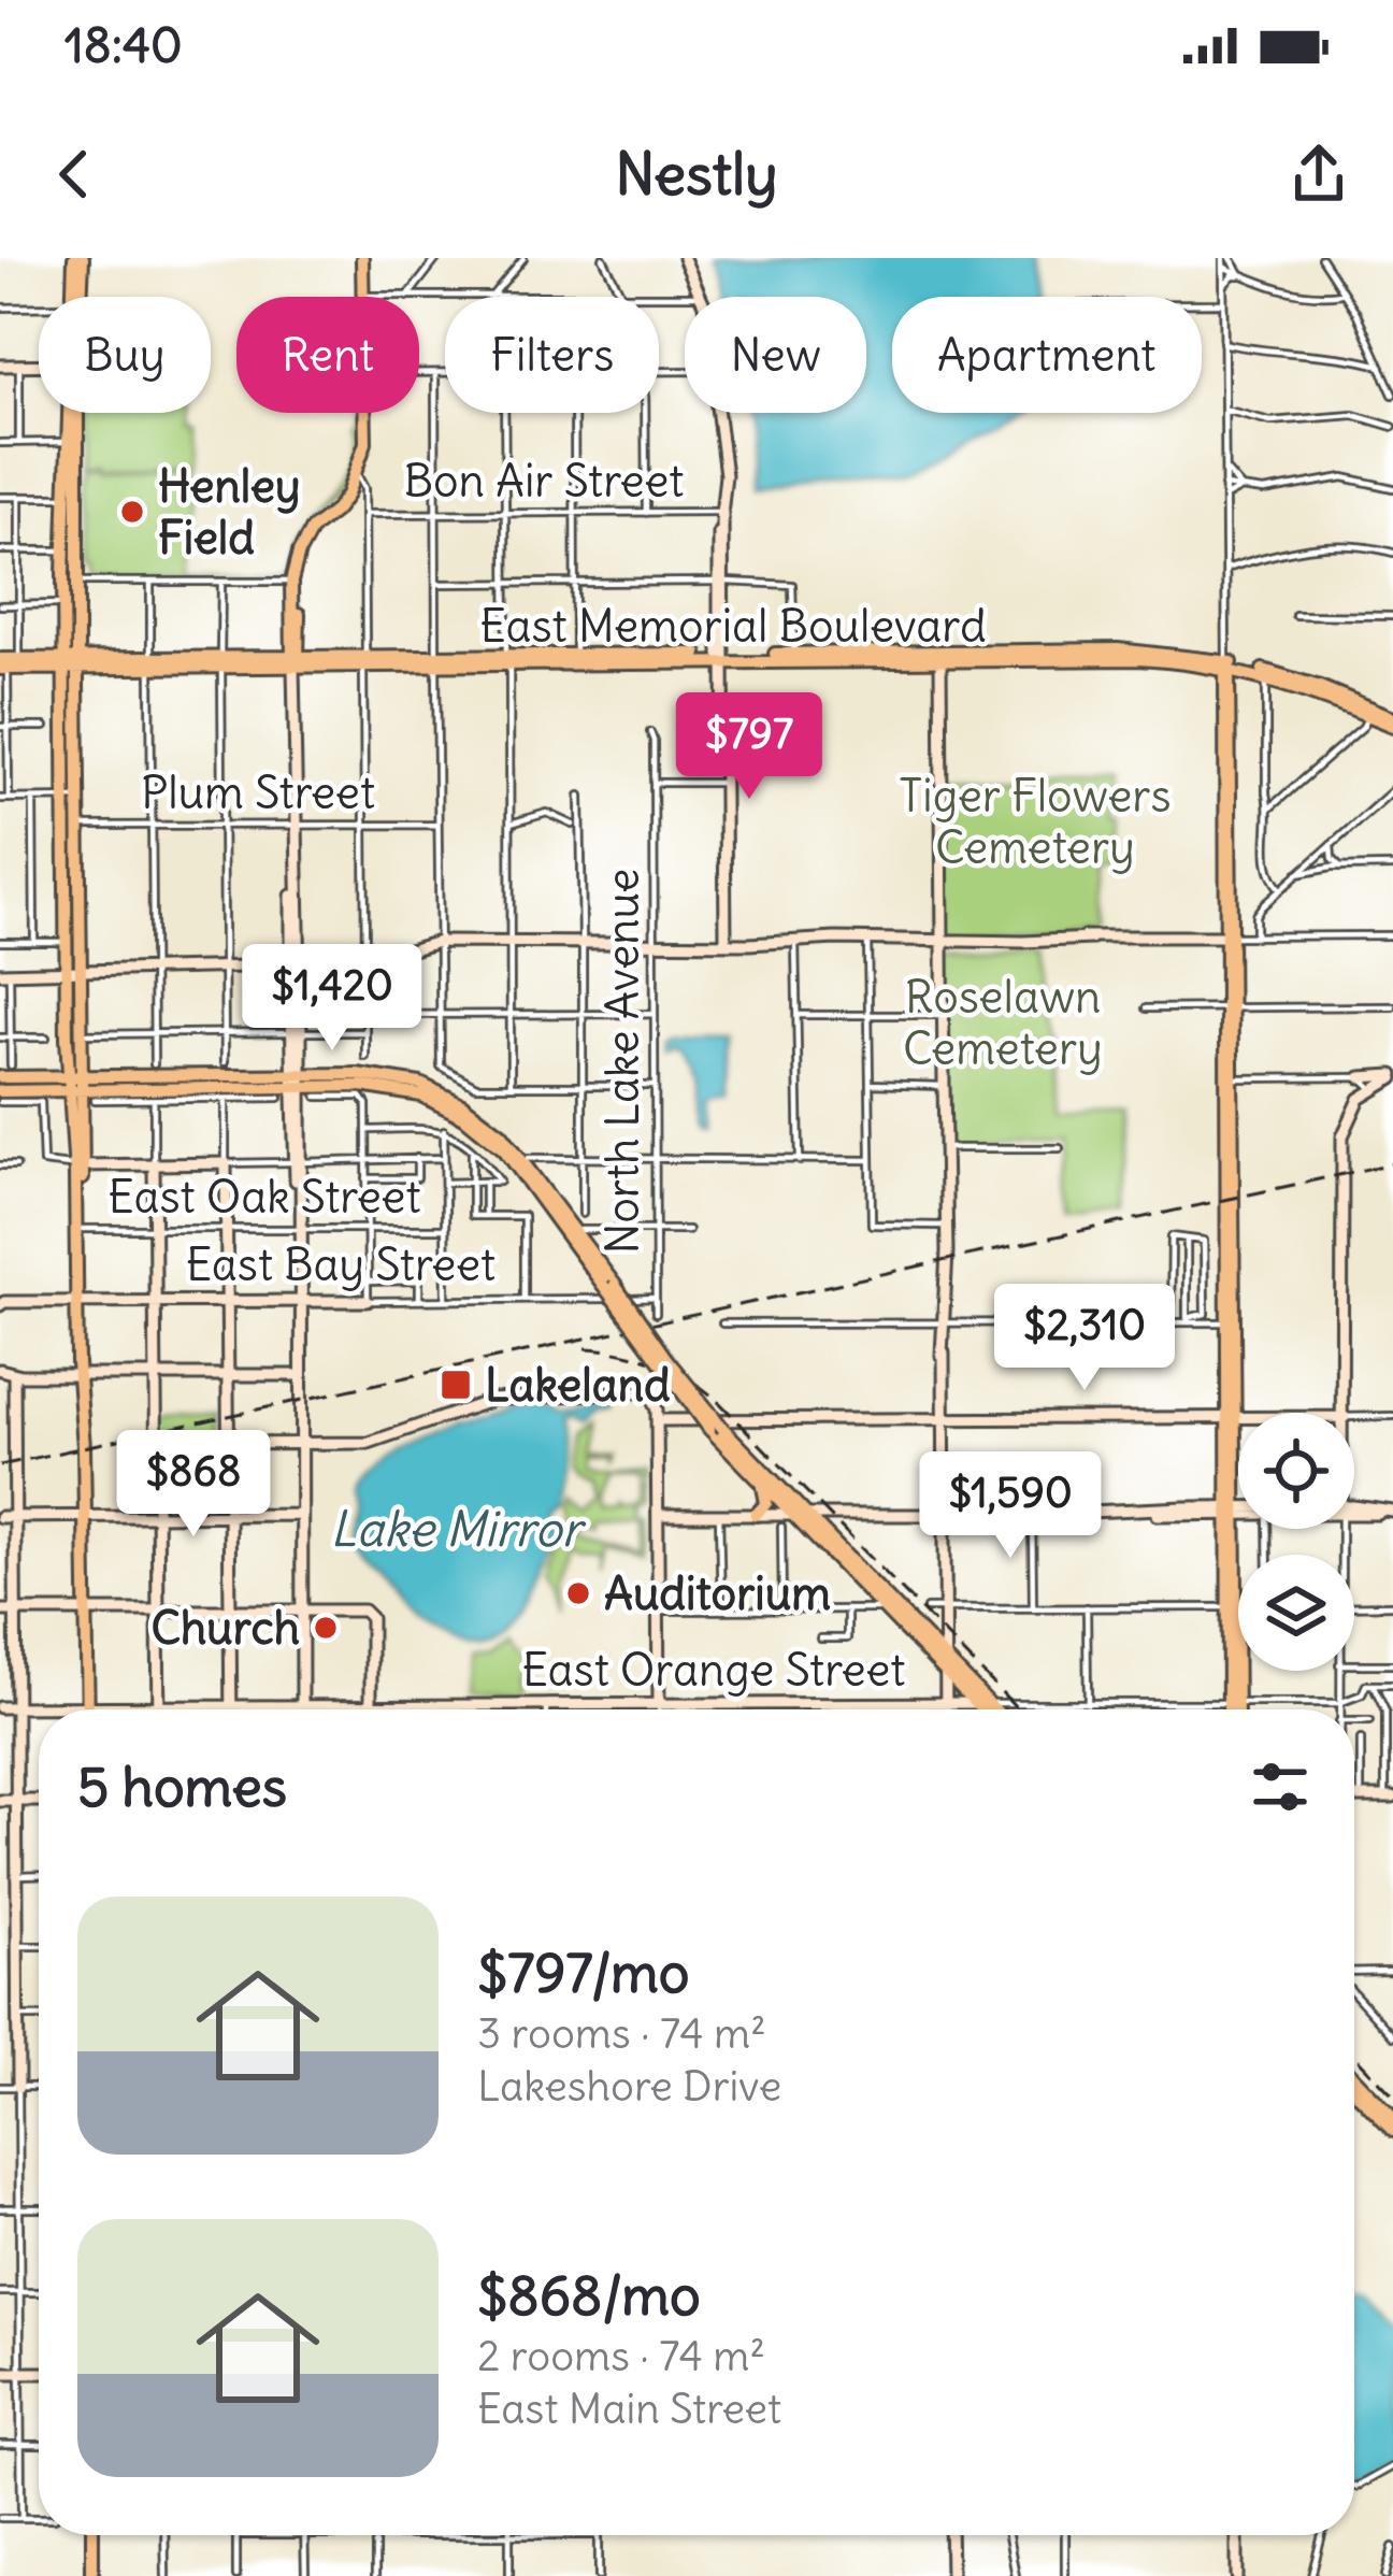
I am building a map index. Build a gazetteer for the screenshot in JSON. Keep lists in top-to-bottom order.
{
  "streets": {
    "main road": ["East Memorial Boulevard"],
    "street": [
      "Bon Air Street",
      "Plum Street",
      "North Lake Avenue",
      "East Oak Street",
      "East Bay Street",
      "East Orange Street"
    ]
  },
  "water": ["Lake Mirror"],
  "parks": ["Tiger Flowers Cemetery", "Roselawn Cemetery"],
  "places": {
    "other": ["Henley Field", "Auditorium", "Church"],
    "transit": ["Lakeland"]
  },
  "page": {
    "status": "18:40",
    "header": "Nestly",
    "chip": [
      "Buy",
      "Rent",
      "Filters",
      "New",
      "Apartment"
    ],
    "price": [
      "$797",
      "$1,420",
      "$2,310",
      "$868",
      "$1,590"
    ],
    "heading": "5 homes",
    "list": [
      {
        "name": "$797/mo",
        "note": "3 rooms · 74 m² · Lakeshore Drive"
      },
      {
        "name": "$868/mo",
        "note": "2 rooms · 74 m² · East Main Street"
      }
    ]
  }
}
